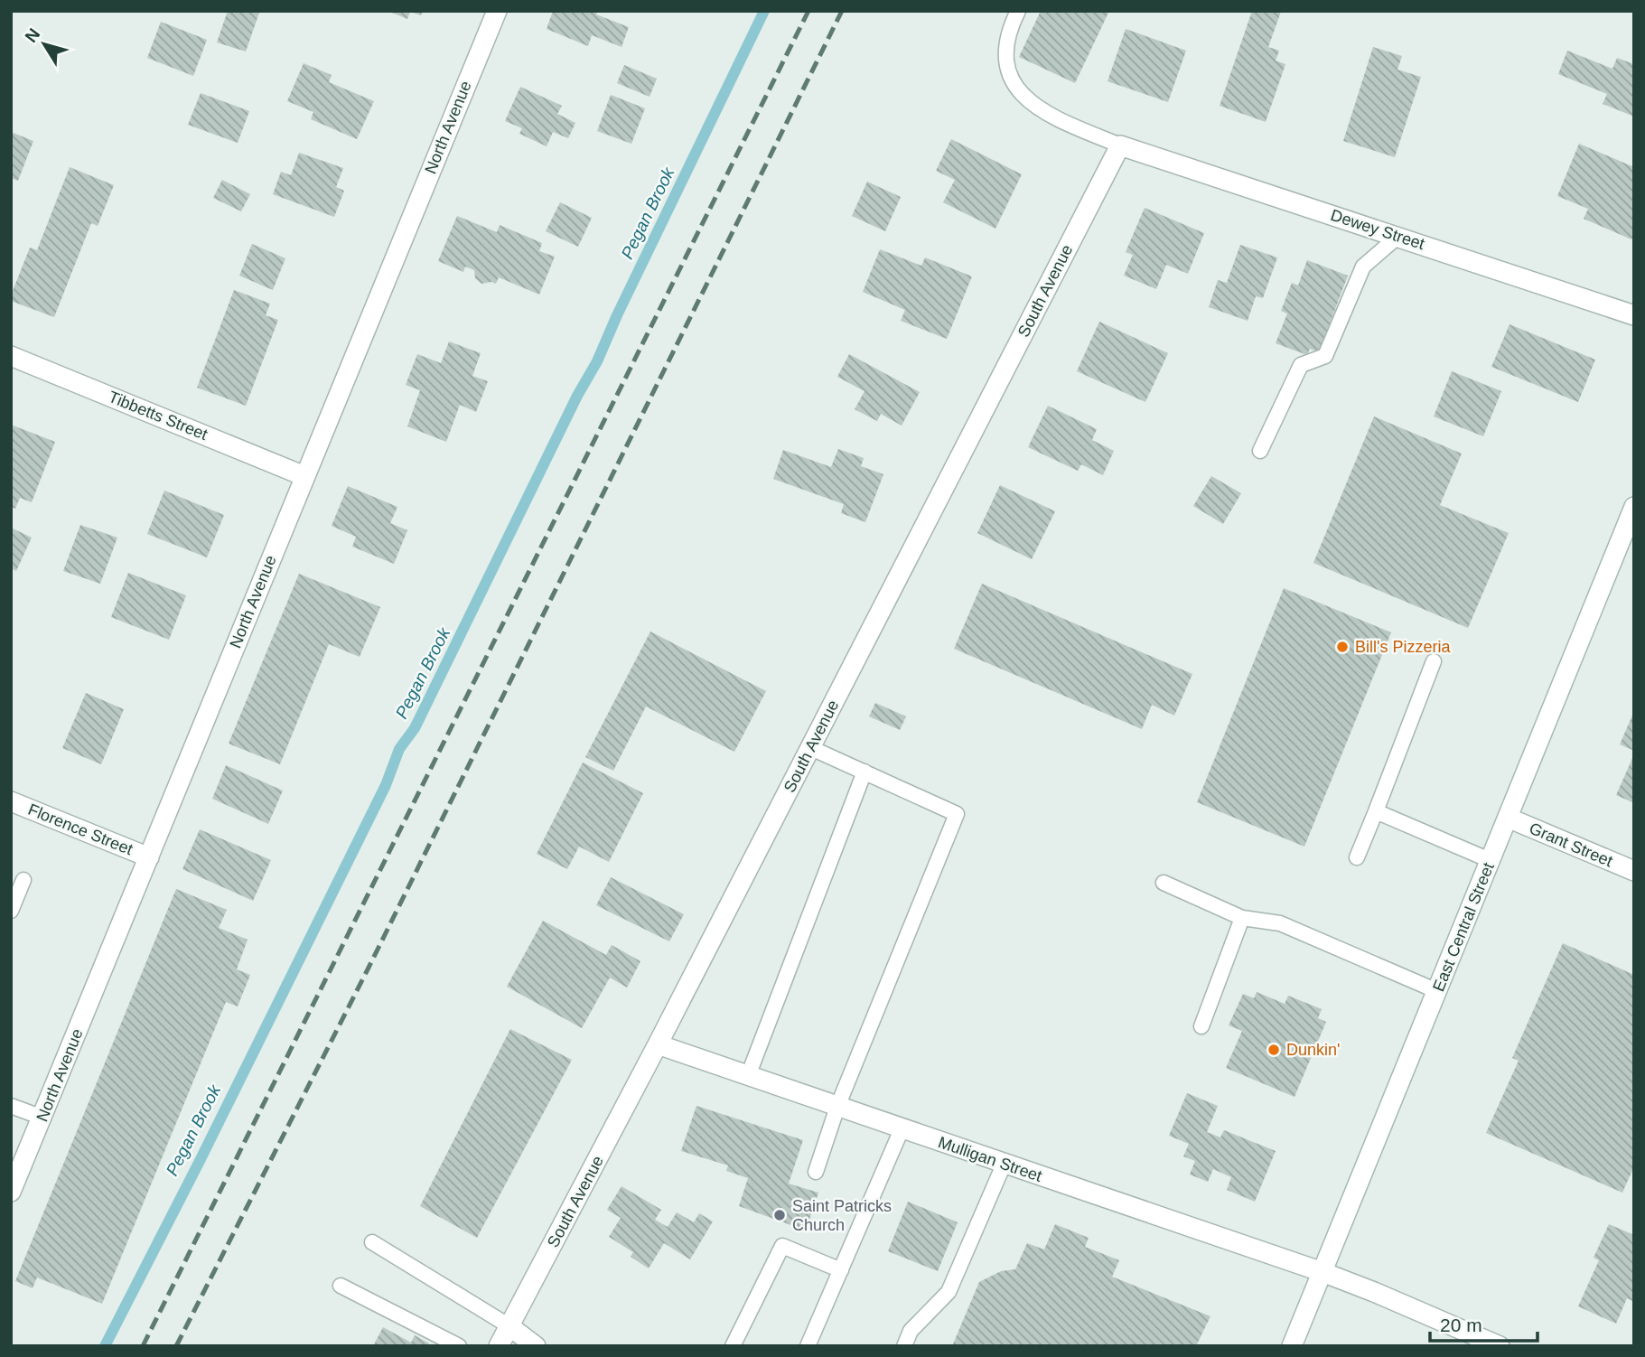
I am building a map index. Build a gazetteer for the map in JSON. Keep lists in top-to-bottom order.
{
  "streets": {
    "street": [
      "North Avenue",
      "Dewey Street",
      "South Avenue",
      "Tibbetts Street",
      "Florence Street",
      "Grant Street",
      "East Central Street",
      "Mulligan Street"
    ]
  },
  "crossings": [
    ["North Avenue", "Tibbetts Street"],
    ["North Avenue", "Florence Street"],
    ["Dewey Street", "South Avenue"],
    ["South Avenue", "Mulligan Street"],
    ["Grant Street", "East Central Street"],
    ["East Central Street", "Mulligan Street"]
  ],
  "water": ["Pegan Brook"],
  "places": ["Bill's Pizzeria", "Dunkin'", "Saint Patricks Church"],
  "scale_bar": "20 m",
  "north": "top left"
}
